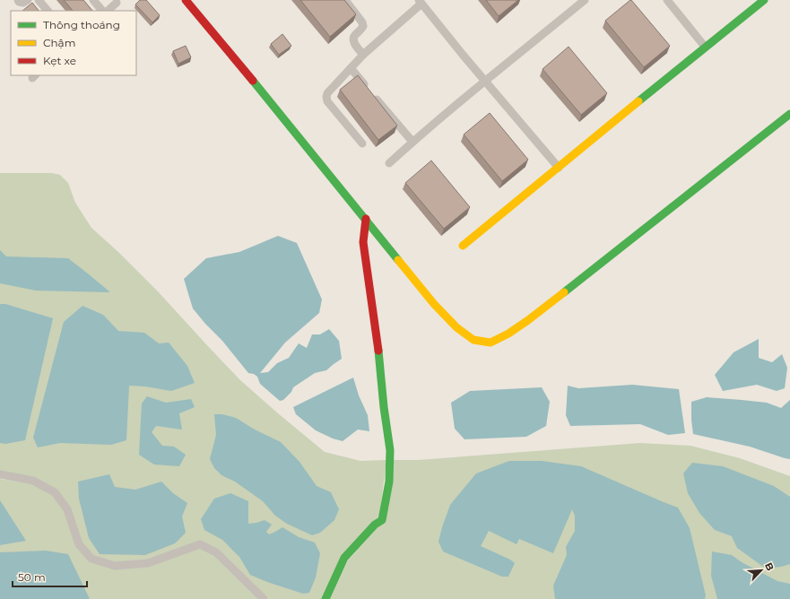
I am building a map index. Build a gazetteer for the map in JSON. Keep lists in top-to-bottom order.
{
  "legend": ["Thông thoáng", "Chậm", "Kẹt xe"],
  "scale_bar": "50 m",
  "north": "top right"
}
